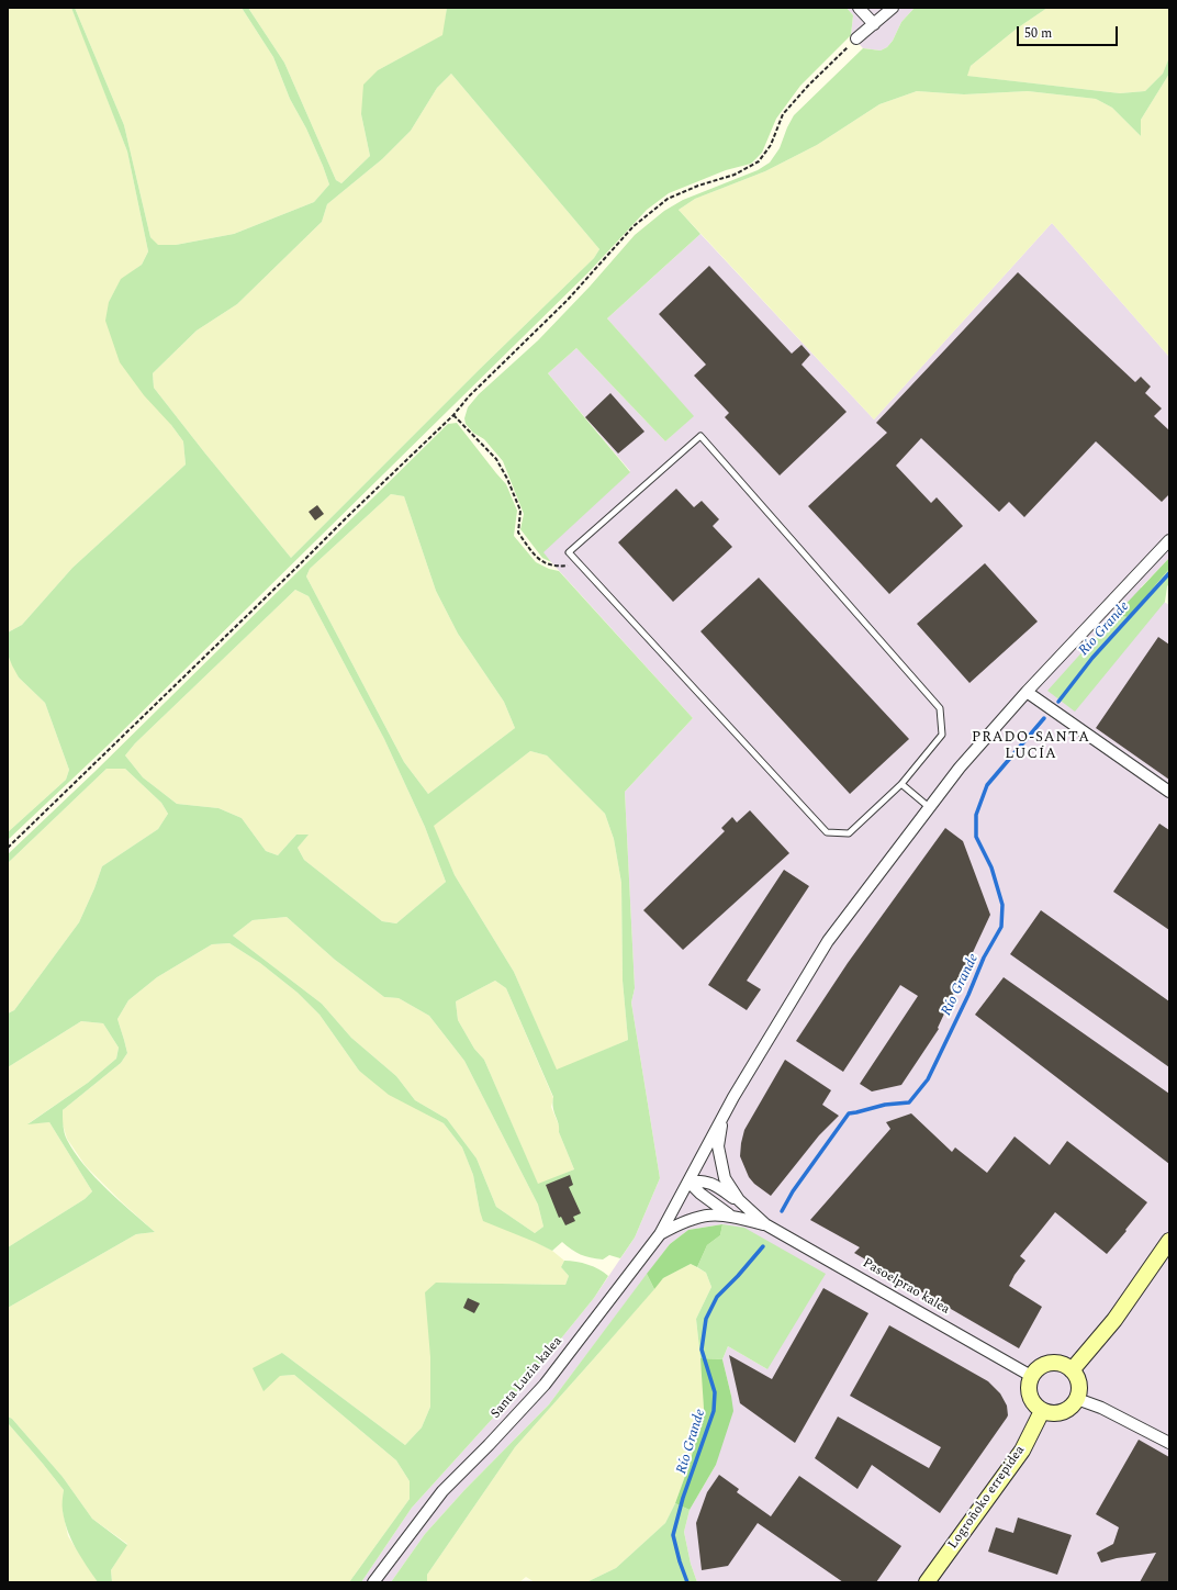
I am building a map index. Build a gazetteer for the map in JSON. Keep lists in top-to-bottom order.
{
  "streets": {
    "main road": ["Logroñoko errepidea"],
    "street": ["Pasoelprao kalea", "Santa Luzia kalea"]
  },
  "crossings": [
    ["Pasoelprao kalea", "Logroñoko errepidea"]
  ],
  "districts": ["PRADO-SANTA LUCÍA"],
  "water": ["Río Grande"],
  "scale_bar": "50 m"
}
